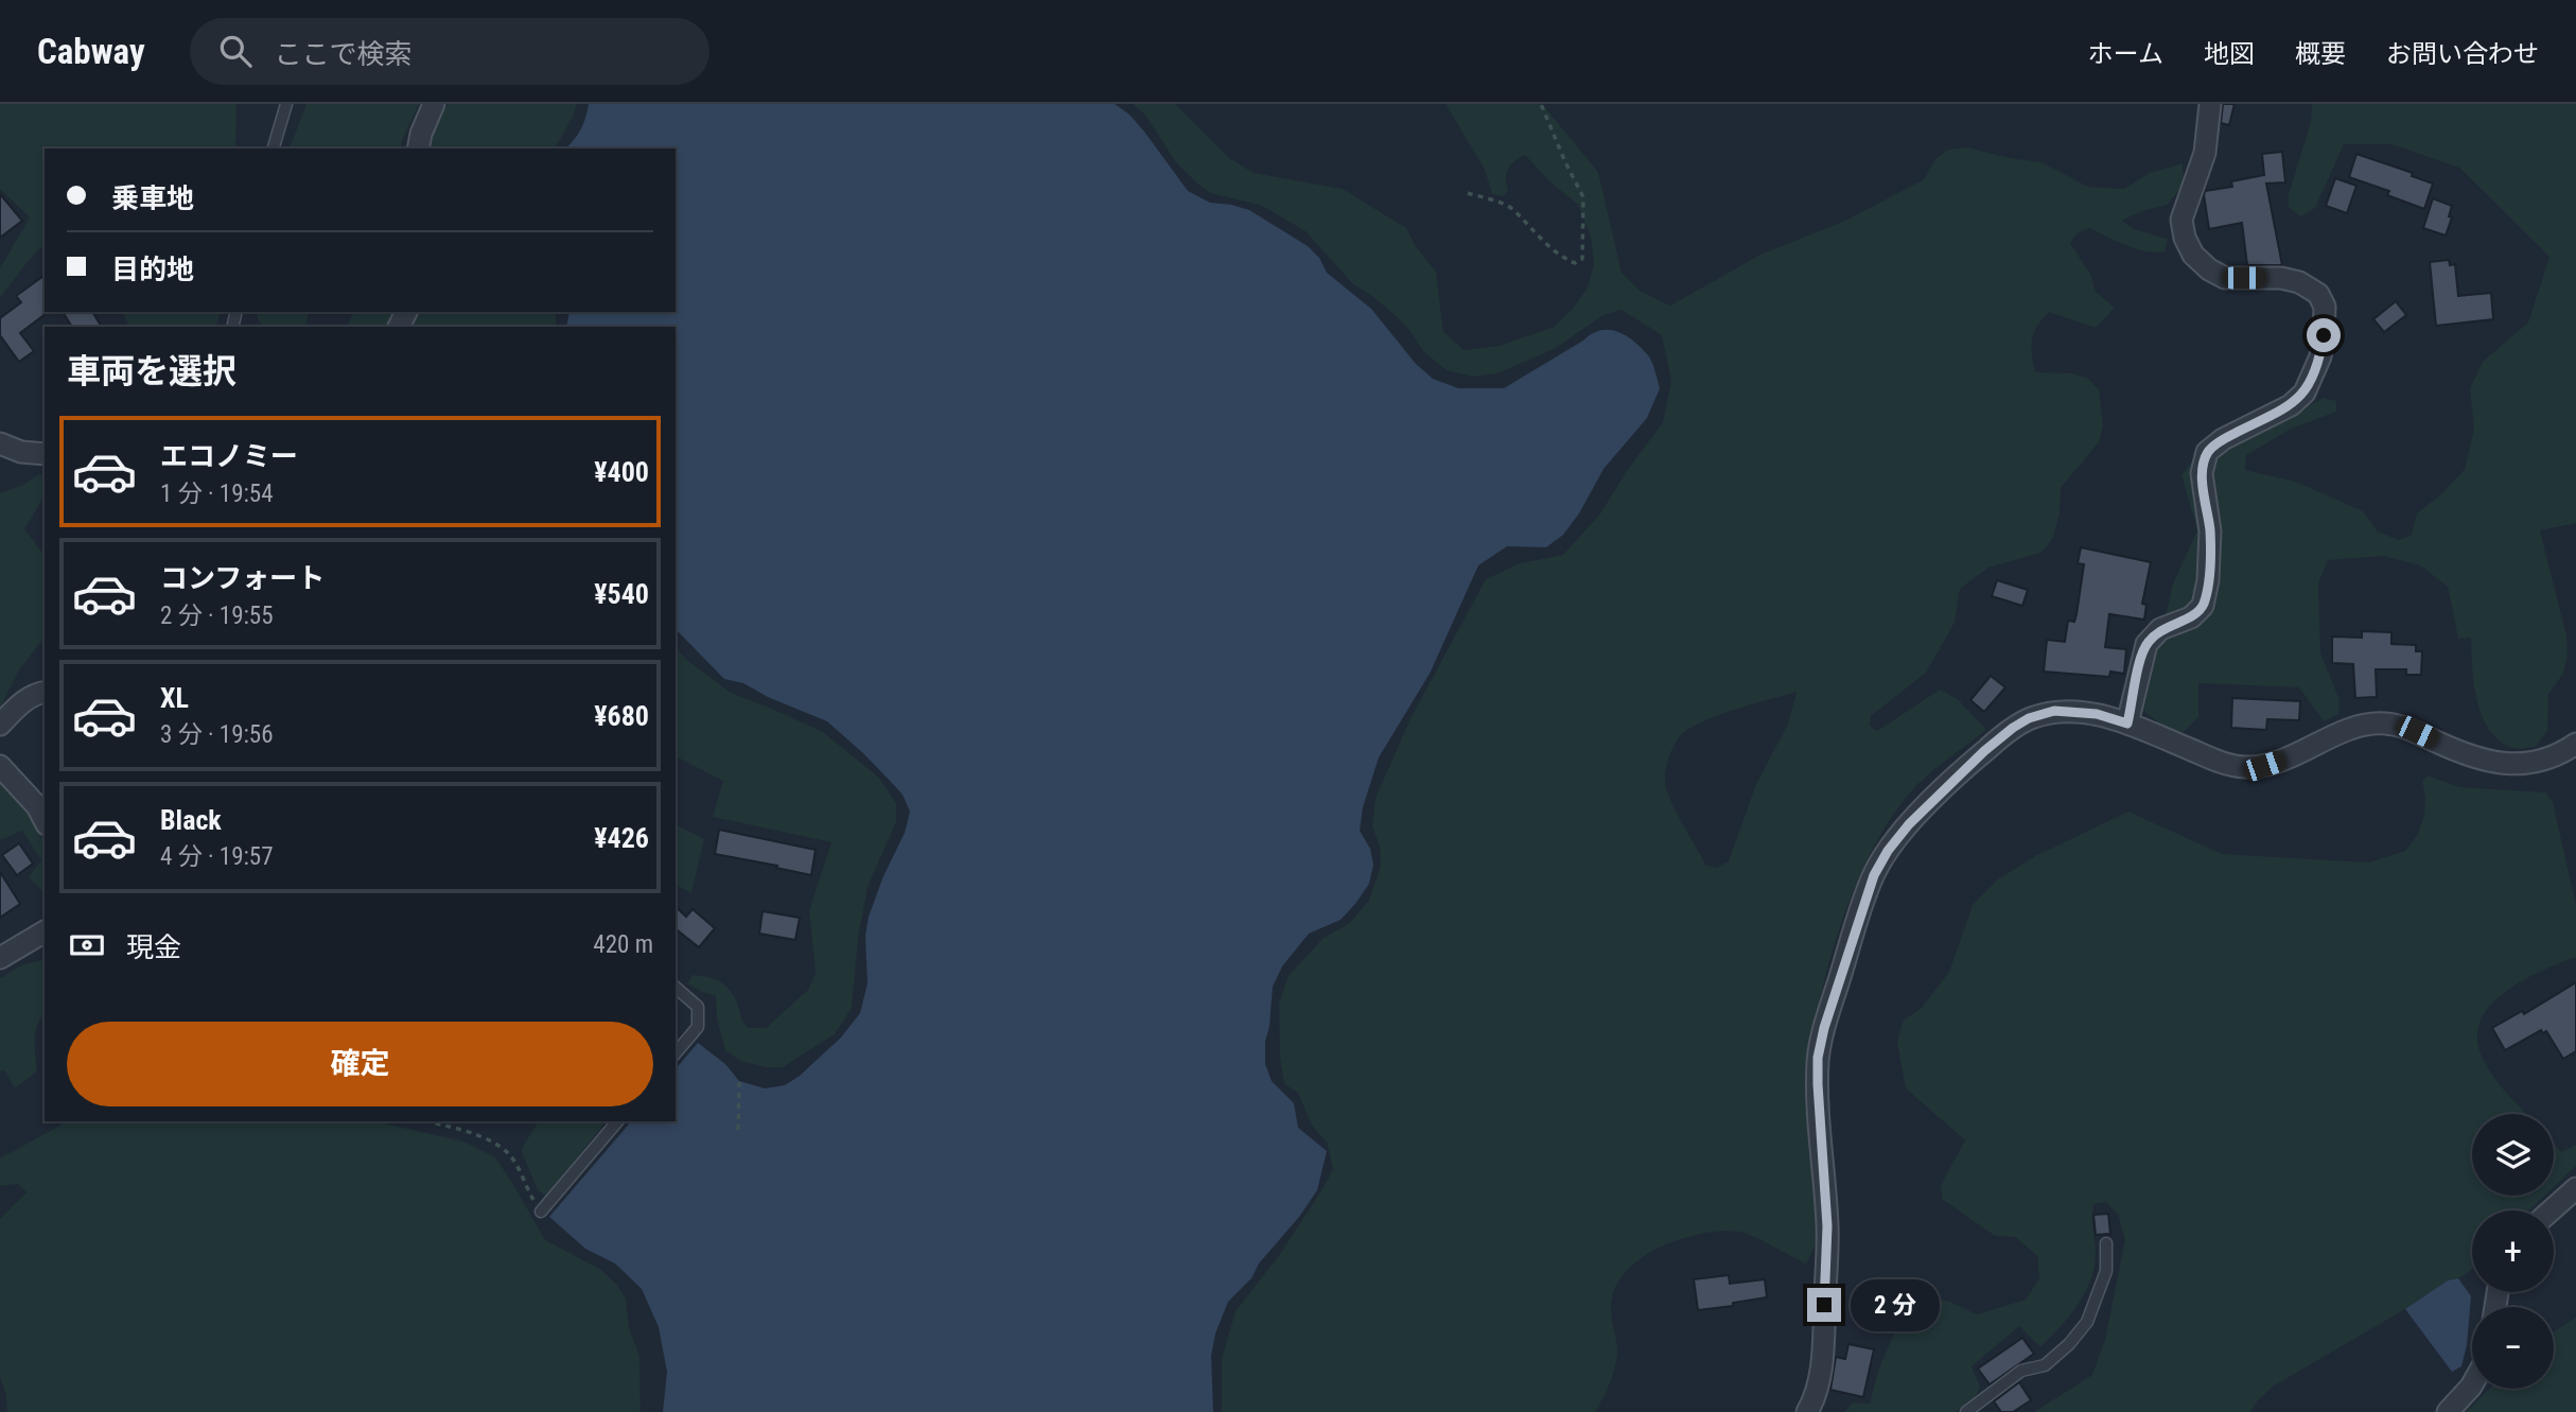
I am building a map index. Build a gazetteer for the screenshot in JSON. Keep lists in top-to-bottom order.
{
  "page": {
    "header": "Cabway",
    "search": "ここで検索",
    "nav": [
      "ホーム",
      "地図",
      "概要",
      "お問い合わせ"
    ],
    "banner": ["乗車地", "目的地"],
    "heading": "車両を選択",
    "list": [
      {
        "name": "エコノミー",
        "note": "1 分 · 19:54",
        "value": "¥400"
      },
      {
        "name": "コンフォート",
        "note": "2 分 · 19:55",
        "value": "¥540"
      },
      {
        "name": "XL",
        "note": "3 分 · 19:56",
        "value": "¥680"
      },
      {
        "name": "Black",
        "note": "4 分 · 19:57",
        "value": "¥426"
      }
    ],
    "pay": ["現金", "420 m"],
    "buttons": "確定",
    "map_buttons": ["+", "−"],
    "bubble": "2 分"
  }
}
